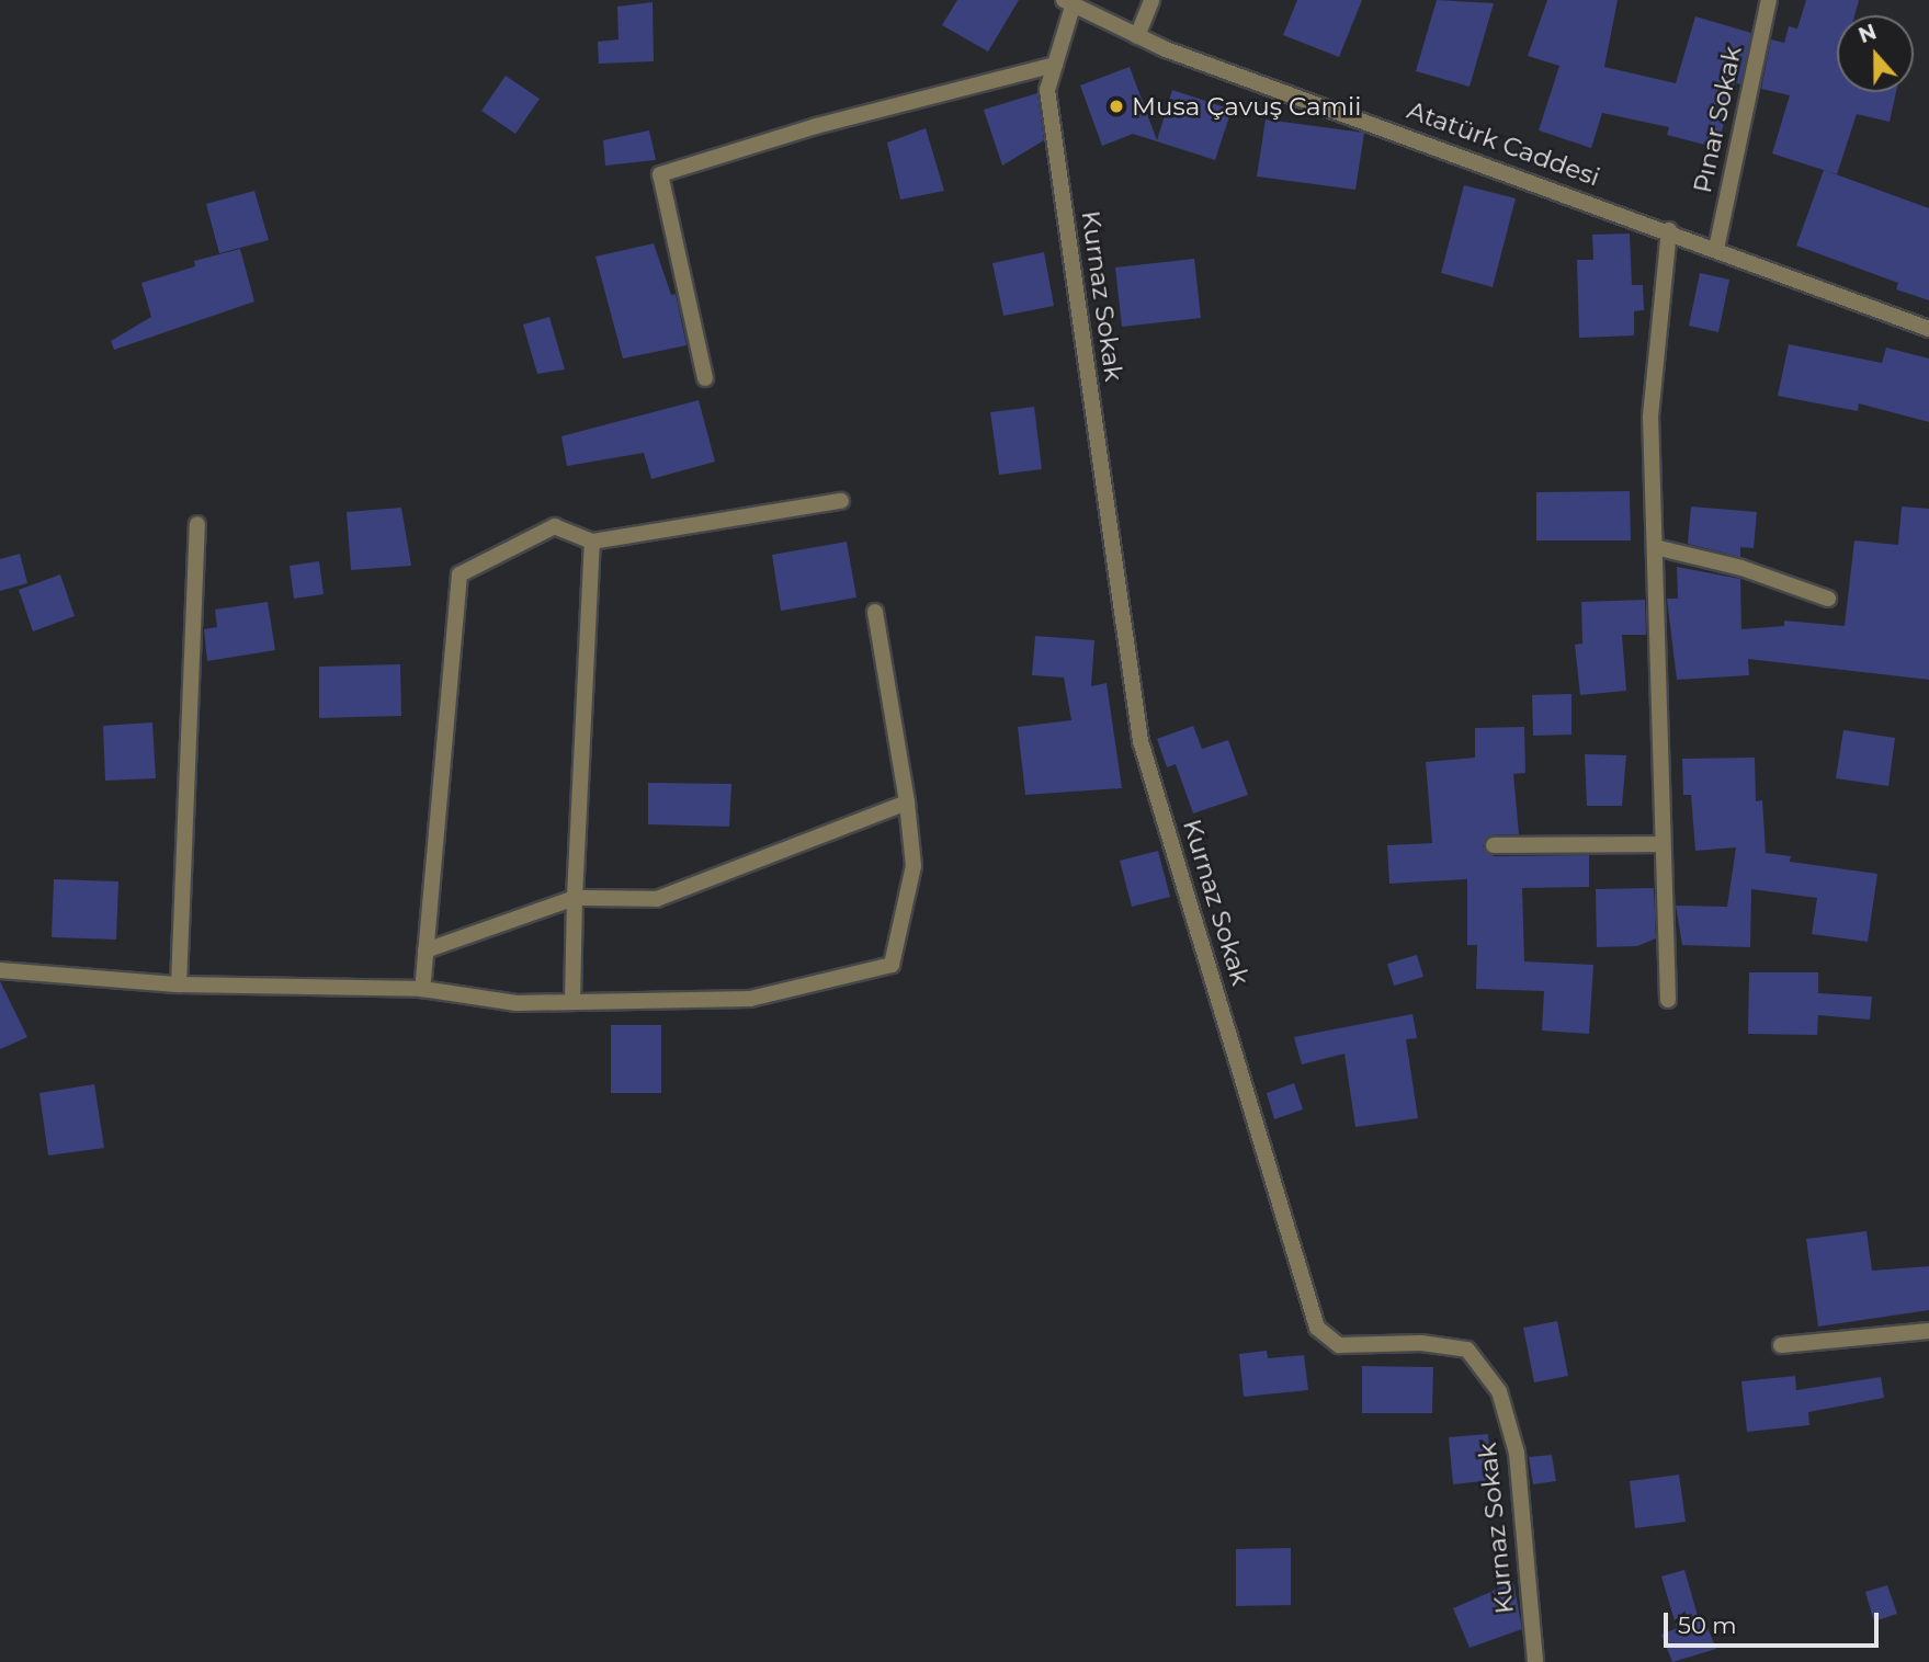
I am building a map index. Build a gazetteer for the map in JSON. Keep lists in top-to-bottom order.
{
  "streets": {
    "street": ["Pınar Sokak", "Atatürk Caddesi", "Kurnaz Sokak"]
  },
  "crossings": [
    ["Pınar Sokak", "Atatürk Caddesi"],
    ["Atatürk Caddesi", "Kurnaz Sokak"]
  ],
  "places": ["Musa Çavuş Camii"],
  "scale_bar": "50 m",
  "north": "top"
}
